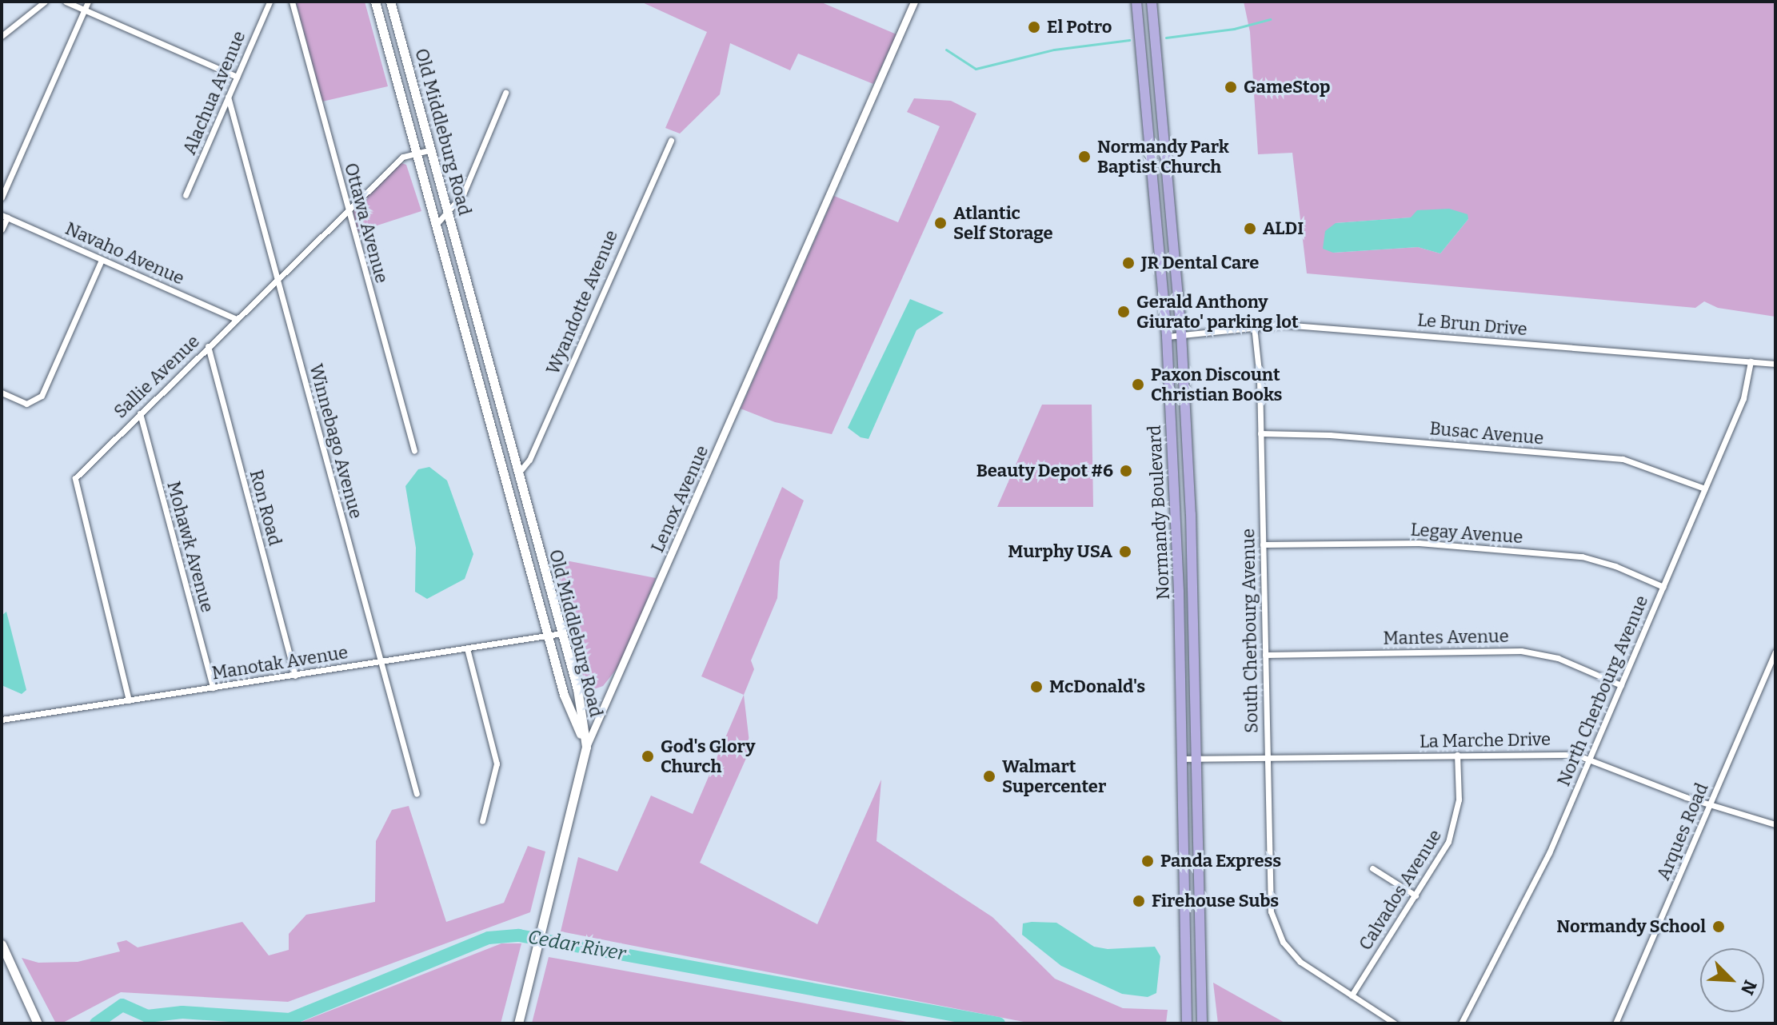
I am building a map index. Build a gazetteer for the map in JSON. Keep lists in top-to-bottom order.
{
  "streets": {
    "main road": ["Old Middleburg Road", "Lenox Avenue", "Normandy Boulevard"],
    "street": [
      "Alachua Avenue",
      "Ottawa Avenue",
      "Navaho Avenue",
      "Wyandotte Avenue",
      "Le Brun Drive",
      "Sallie Avenue",
      "Busac Avenue",
      "Winnebago Avenue",
      "Ron Road",
      "Legay Avenue",
      "Mohawk Avenue",
      "South Cherbourg Avenue",
      "Mantes Avenue",
      "Manotak Avenue",
      "North Cherbourg Avenue",
      "La Marche Drive",
      "Arques Road",
      "Calvados Avenue"
    ]
  },
  "crossings": [
    ["Alachua Avenue", "Winnebago Avenue"],
    ["Old Middleburg Road", "Wyandotte Avenue"],
    ["Old Middleburg Road", "Sallie Avenue"],
    ["Old Middleburg Road", "Lenox Avenue"],
    ["Old Middleburg Road", "Manotak Avenue"],
    ["Ottawa Avenue", "Sallie Avenue"],
    ["Navaho Avenue", "Sallie Avenue"],
    ["Le Brun Drive", "Normandy Boulevard"],
    ["Le Brun Drive", "South Cherbourg Avenue"],
    ["Le Brun Drive", "North Cherbourg Avenue"],
    ["Sallie Avenue", "Winnebago Avenue"],
    ["Sallie Avenue", "Ron Road"],
    ["Sallie Avenue", "Mohawk Avenue"],
    ["Sallie Avenue", "Manotak Avenue"],
    ["Busac Avenue", "South Cherbourg Avenue"],
    ["Busac Avenue", "North Cherbourg Avenue"],
    ["Winnebago Avenue", "Manotak Avenue"],
    ["Ron Road", "Manotak Avenue"],
    ["Normandy Boulevard", "La Marche Drive"],
    ["Legay Avenue", "South Cherbourg Avenue"],
    ["Legay Avenue", "North Cherbourg Avenue"],
    ["Mohawk Avenue", "Manotak Avenue"],
    ["South Cherbourg Avenue", "Mantes Avenue"],
    ["South Cherbourg Avenue", "La Marche Drive"],
    ["South Cherbourg Avenue", "Calvados Avenue"],
    ["Mantes Avenue", "North Cherbourg Avenue"],
    ["North Cherbourg Avenue", "La Marche Drive"],
    ["La Marche Drive", "Arques Road"],
    ["La Marche Drive", "Calvados Avenue"]
  ],
  "water": ["Cedar River"],
  "places": [
    "El Potro",
    "GameStop",
    "Normandy Park Baptist Church",
    "Atlantic Self Storage",
    "ALDI",
    "JR Dental Care",
    "Gerald Anthony Giurato' parking lot",
    "Paxon Discount Christian Books",
    "Beauty Depot #6",
    "Murphy USA",
    "McDonald's",
    "God's Glory Church",
    "Walmart Supercenter",
    "Panda Express",
    "Firehouse Subs",
    "Normandy School"
  ],
  "north": "bottom right"
}
